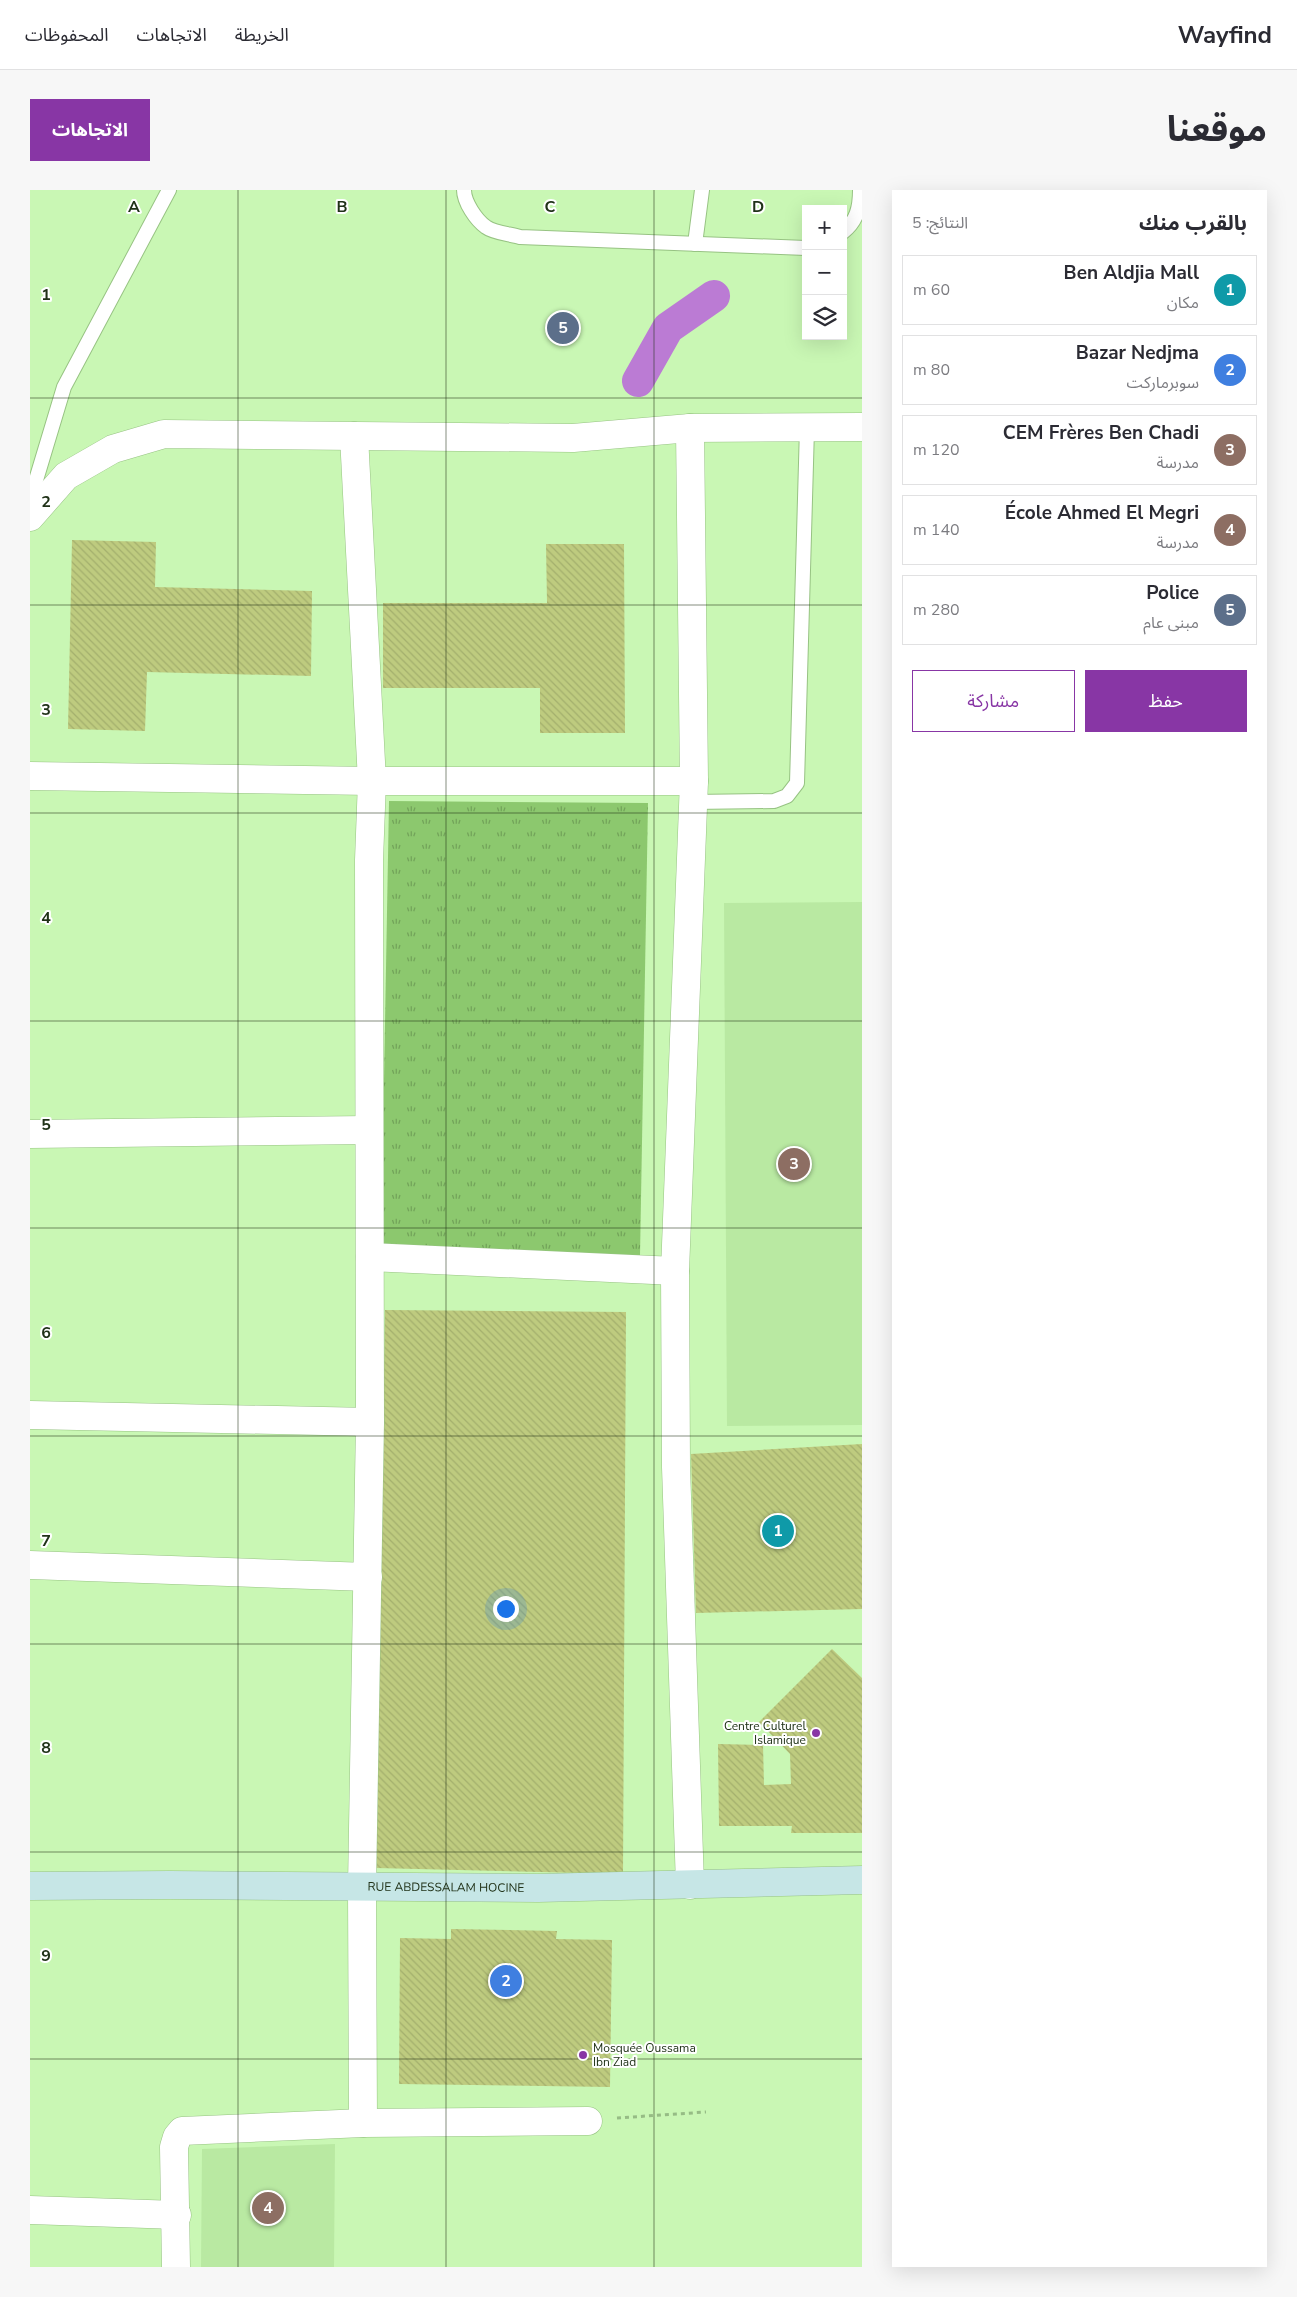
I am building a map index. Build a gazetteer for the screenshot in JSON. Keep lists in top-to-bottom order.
{
  "streets": {
    "main road": ["RUE ABDESSALAM HOCINE"]
  },
  "places": ["Centre Culturel Islamique", "Mosquée Oussama Ibn Ziad"],
  "page": {
    "header": "Wayfind",
    "nav": ["الخريطة", "الاتجاهات", "المحفوظات"],
    "title": "موقعنا",
    "buttons": [
      "الاتجاهات",
      ["حفظ", "مشاركة"]
    ],
    "heading": ["بالقرب منك", "النتائج: 5"],
    "map_buttons": ["+", "−"],
    "list": [
      {
        "mark": "1",
        "name": "Ben Aldjia Mall",
        "note": "مكان",
        "value": "60 m"
      },
      {
        "mark": "2",
        "name": "Bazar Nedjma",
        "note": "سوبرماركت",
        "value": "80 m"
      },
      {
        "mark": "3",
        "name": "CEM Frères Ben Chadi",
        "note": "مدرسة",
        "value": "120 m"
      },
      {
        "mark": "4",
        "name": "École Ahmed El Megri",
        "note": "مدرسة",
        "value": "140 m"
      },
      {
        "mark": "5",
        "name": "Police",
        "note": "مبنى عام",
        "value": "280 m"
      }
    ],
    "pins": [
      "5",
      "3",
      "1",
      "2",
      "4"
    ]
  },
  "grid": {
    "columns": [
      "A",
      "B",
      "C",
      "D"
    ],
    "rows": [
      "1",
      "2",
      "3",
      "4",
      "5",
      "6",
      "7",
      "8",
      "9"
    ]
  }
}
